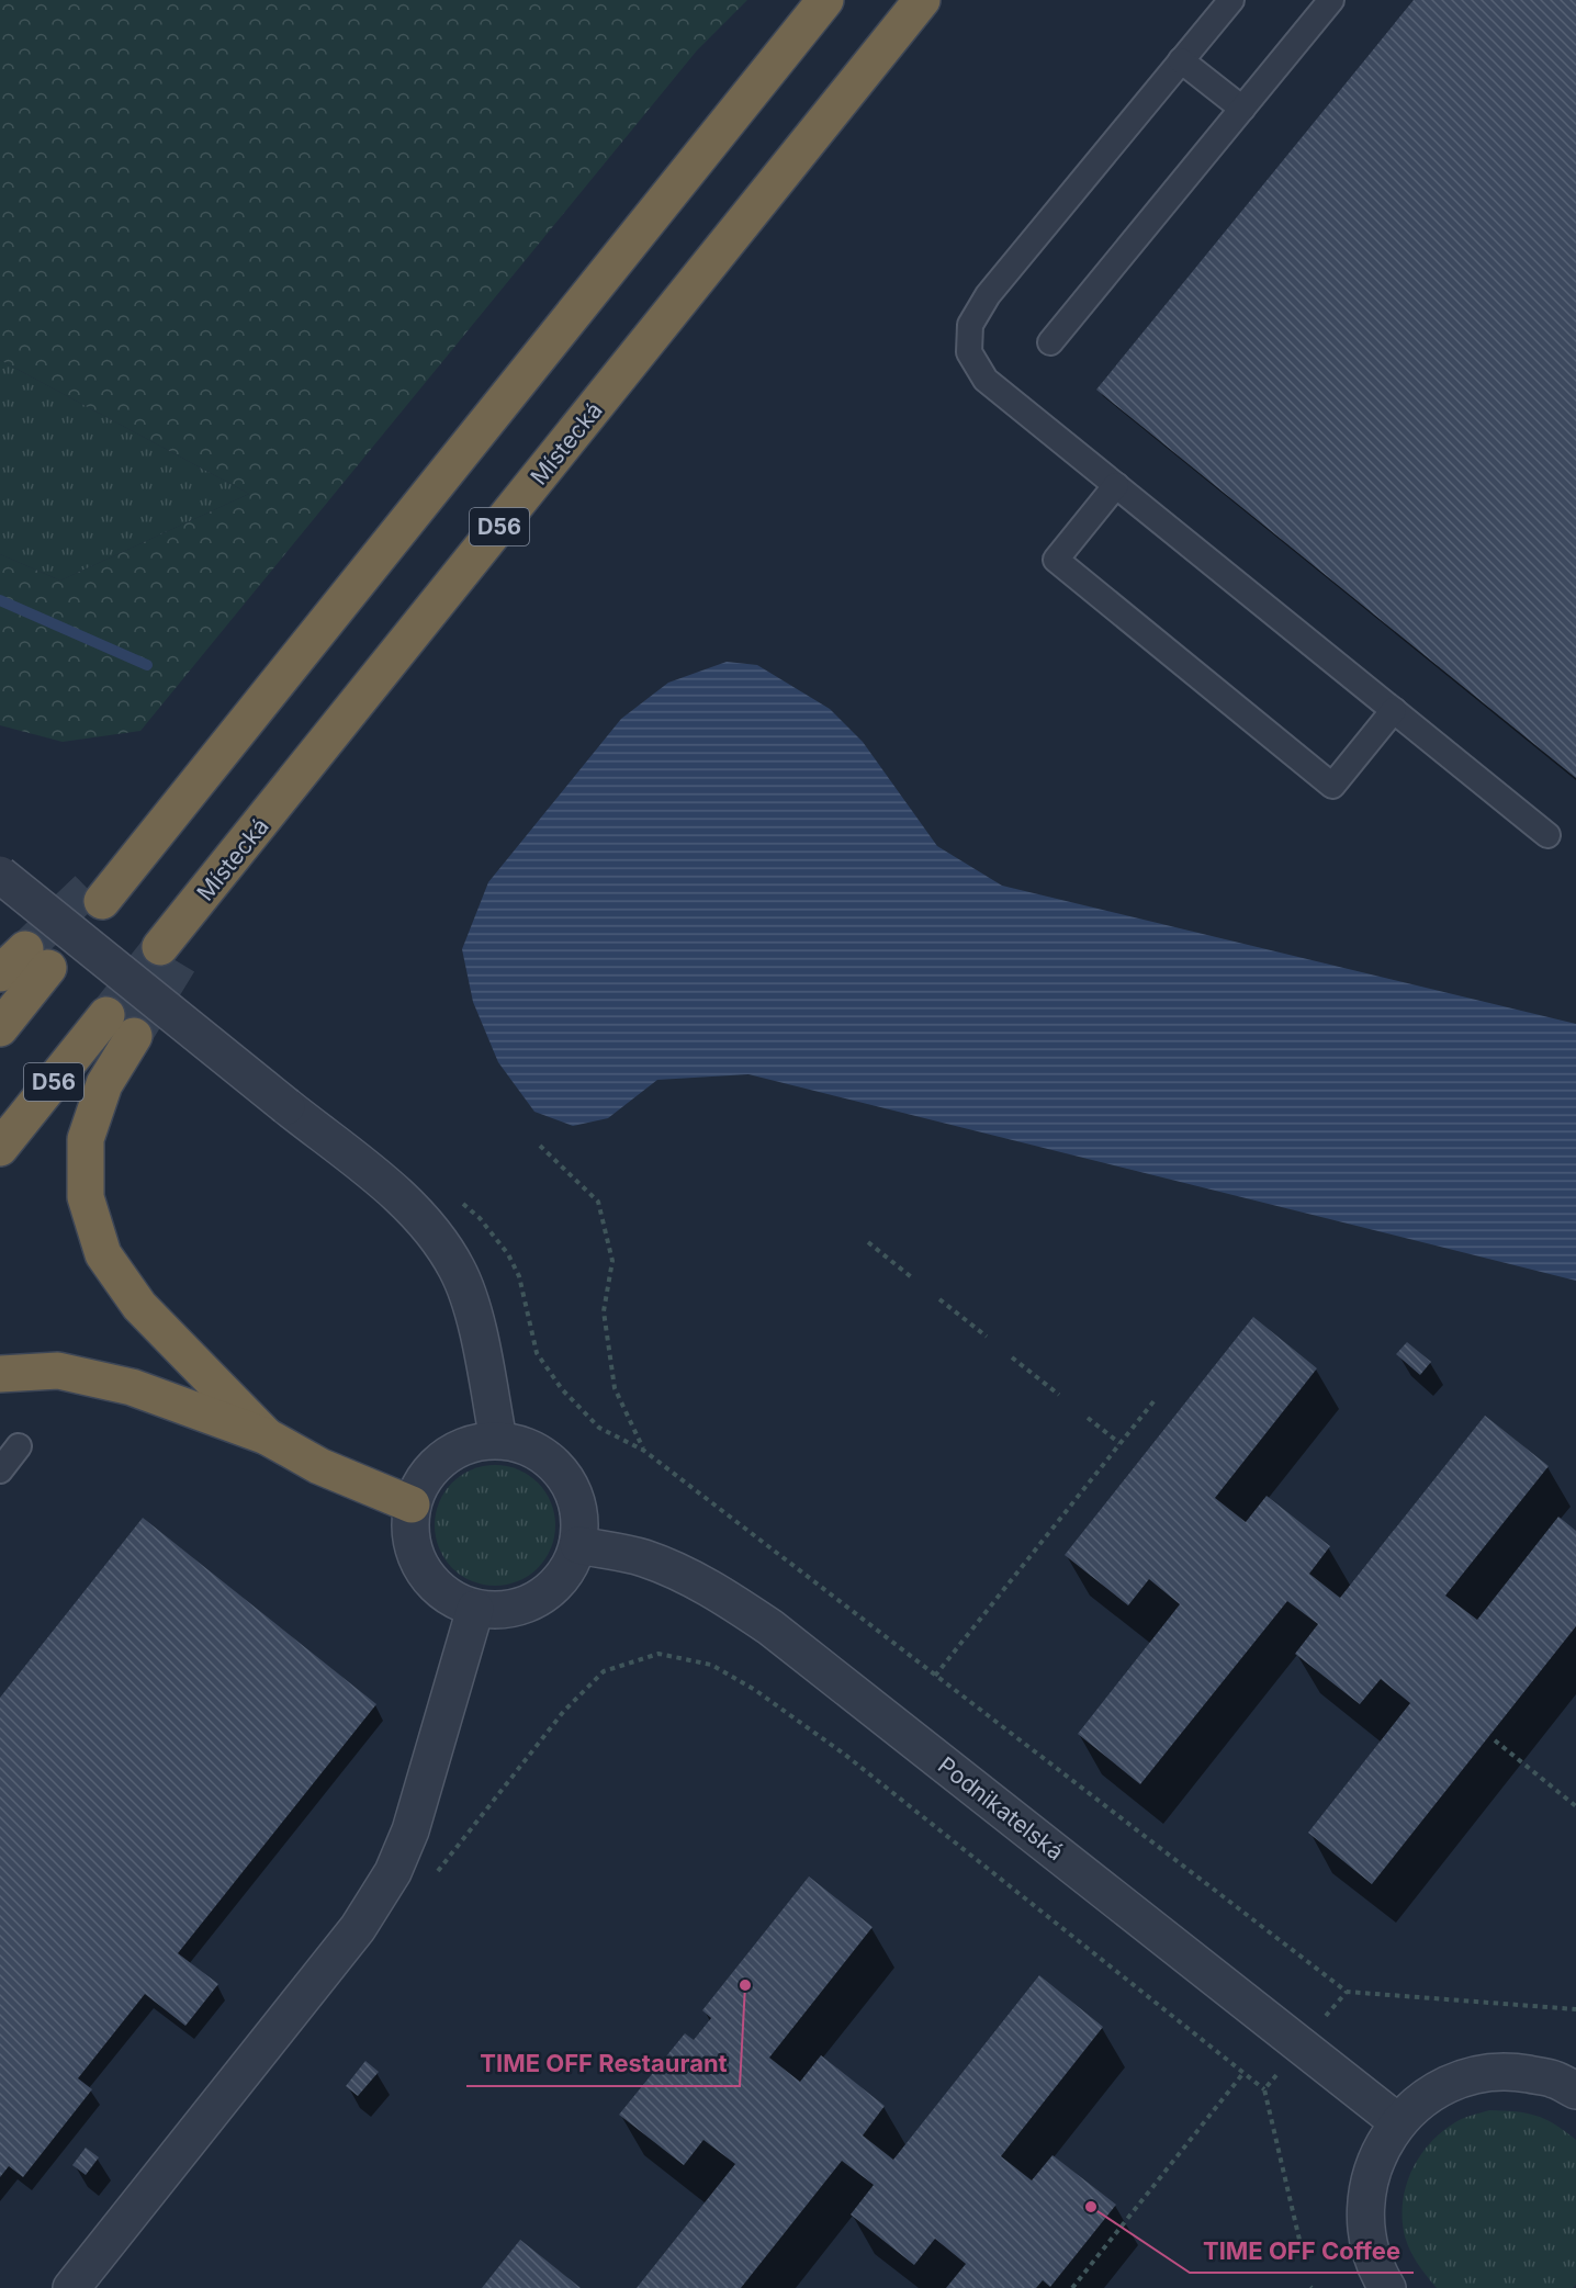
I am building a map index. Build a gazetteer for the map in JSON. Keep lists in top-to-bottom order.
{
  "streets": {
    "highway": ["Místecká", "D56"],
    "street": ["Podnikatelská"]
  },
  "places": ["TIME OFF Restaurant", "TIME OFF Coffee"]
}
